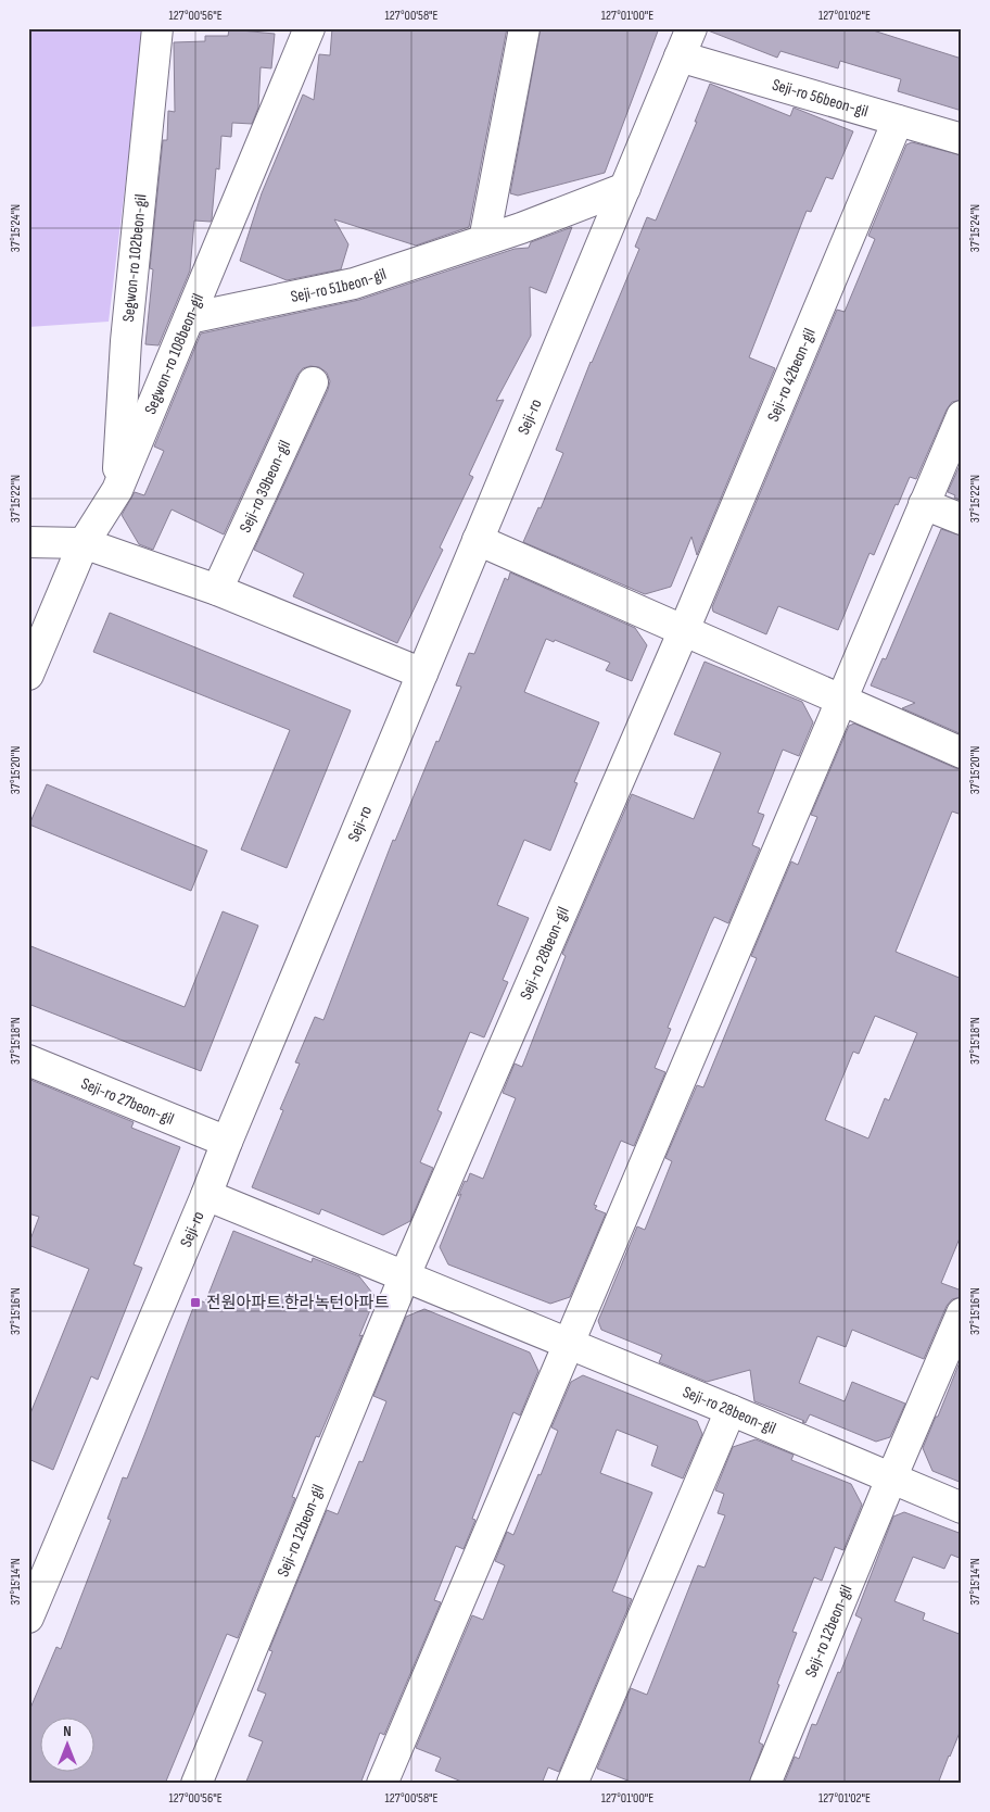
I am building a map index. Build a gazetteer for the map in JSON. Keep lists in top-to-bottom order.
{
  "streets": {
    "street": [
      "Seji-ro 56beon-gil",
      "Segwon-ro 102beon-gil",
      "Seji-ro 51beon-gil",
      "Segwon-ro 108beon-gil",
      "Seji-ro 42beon-gil",
      "Seji-ro",
      "Seji-ro 39beon-gil",
      "Seji-ro 28beon-gil",
      "Seji-ro 27beon-gil",
      "Seji-ro 12beon-gil"
    ]
  },
  "crossings": [
    ["Seji-ro 56beon-gil", "Seji-ro 42beon-gil"],
    ["Seji-ro 56beon-gil", "Seji-ro"],
    ["Segwon-ro 102beon-gil", "Segwon-ro 108beon-gil"],
    ["Seji-ro 51beon-gil", "Segwon-ro 108beon-gil"],
    ["Seji-ro 51beon-gil", "Seji-ro"],
    ["Seji-ro 42beon-gil", "Seji-ro 28beon-gil"],
    ["Seji-ro", "Seji-ro 28beon-gil"],
    ["Seji-ro", "Seji-ro 27beon-gil"],
    ["Seji-ro 28beon-gil", "Seji-ro 12beon-gil"]
  ],
  "places": {
    "transit": ["전원아파트.한라녹턴아파트"]
  },
  "north": "top",
  "coordinates": [
    "127°00'56\"E",
    "127°00'58\"E",
    "127°01'00\"E",
    "127°01'02\"E",
    "37°15'24\"N",
    "37°15'22\"N",
    "37°15'20\"N",
    "37°15'18\"N",
    "37°15'16\"N",
    "37°15'14\"N"
  ]
}
